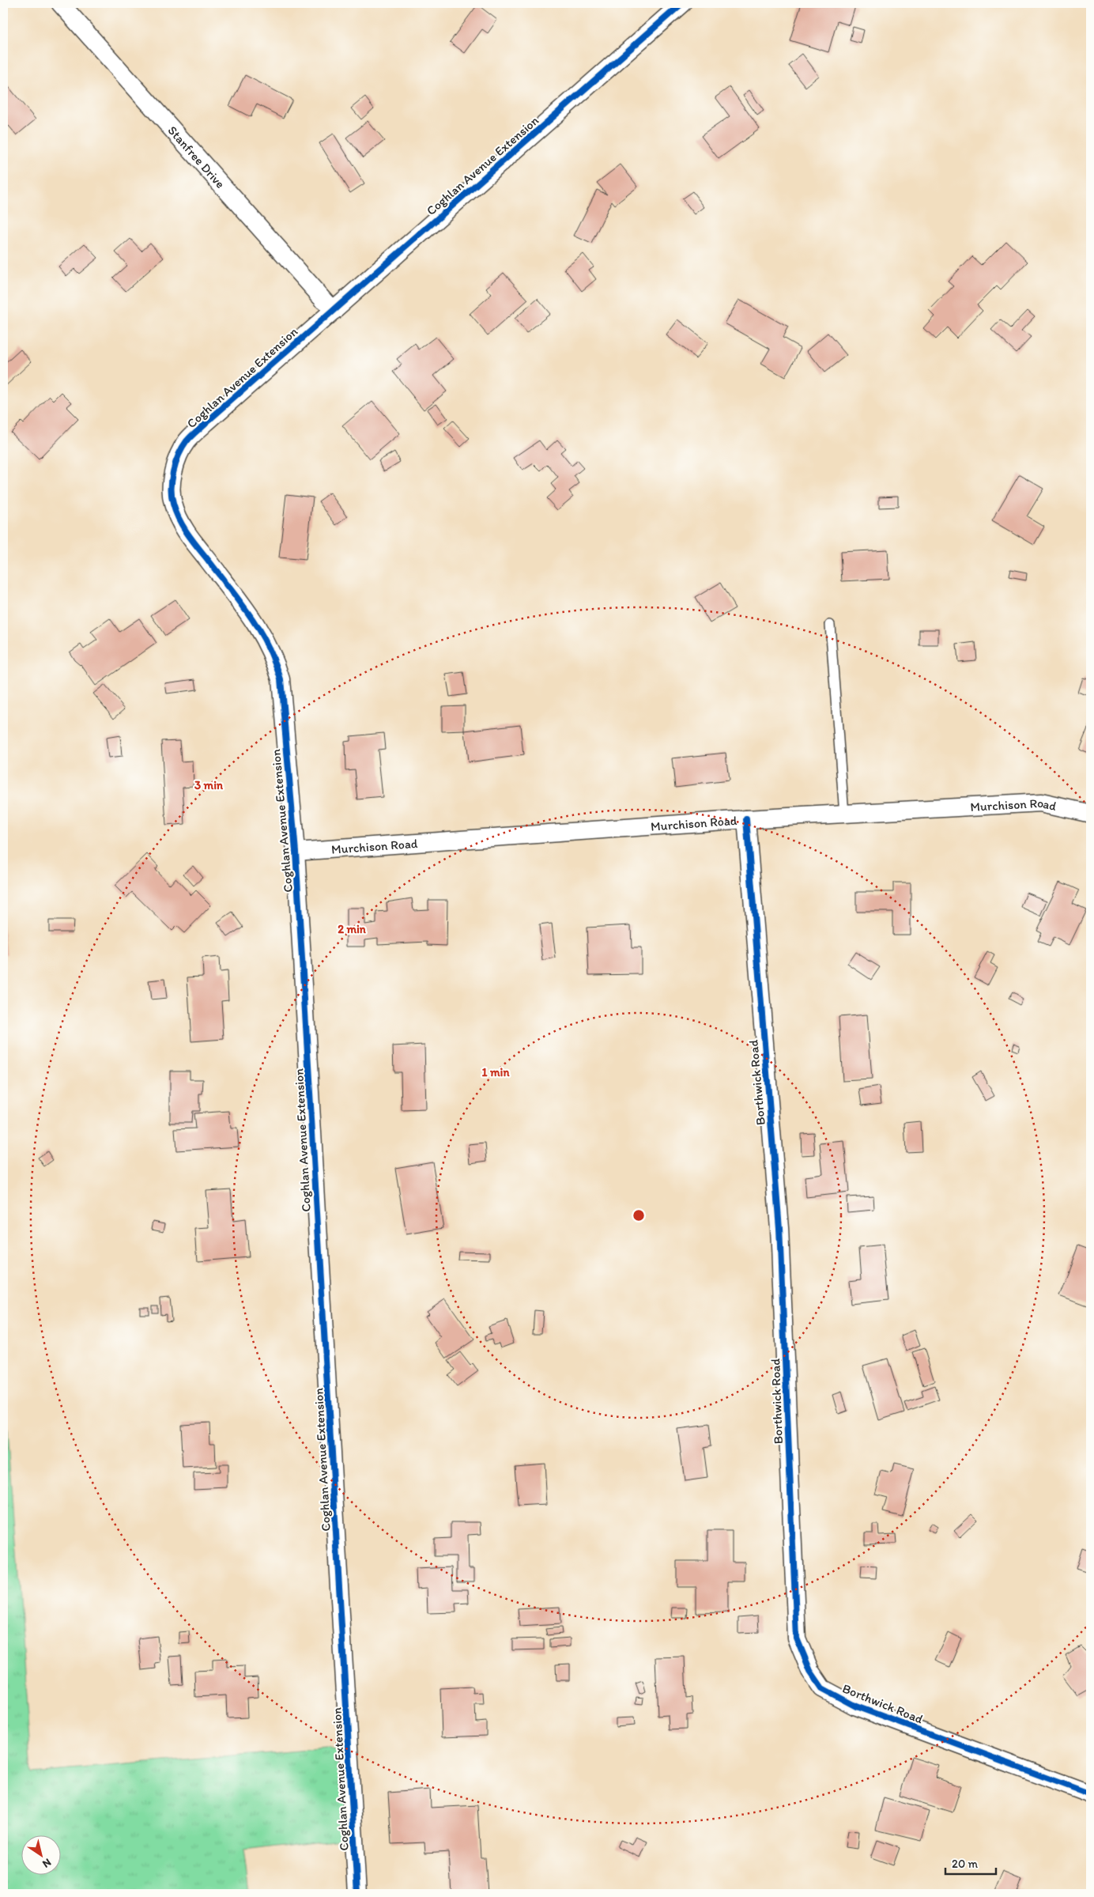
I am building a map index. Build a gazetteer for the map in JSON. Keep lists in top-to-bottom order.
{
  "streets": {
    "street": [
      "Stanfree Drive",
      "Coghlan Avenue Extension",
      "Murchison Road",
      "Borthwick Road"
    ]
  },
  "crossings": [
    ["Stanfree Drive", "Coghlan Avenue Extension"],
    ["Coghlan Avenue Extension", "Murchison Road"],
    ["Murchison Road", "Borthwick Road"]
  ],
  "scale_bar": "20 m",
  "north": "bottom right",
  "rings": ["3 min", "2 min", "1 min"]
}
